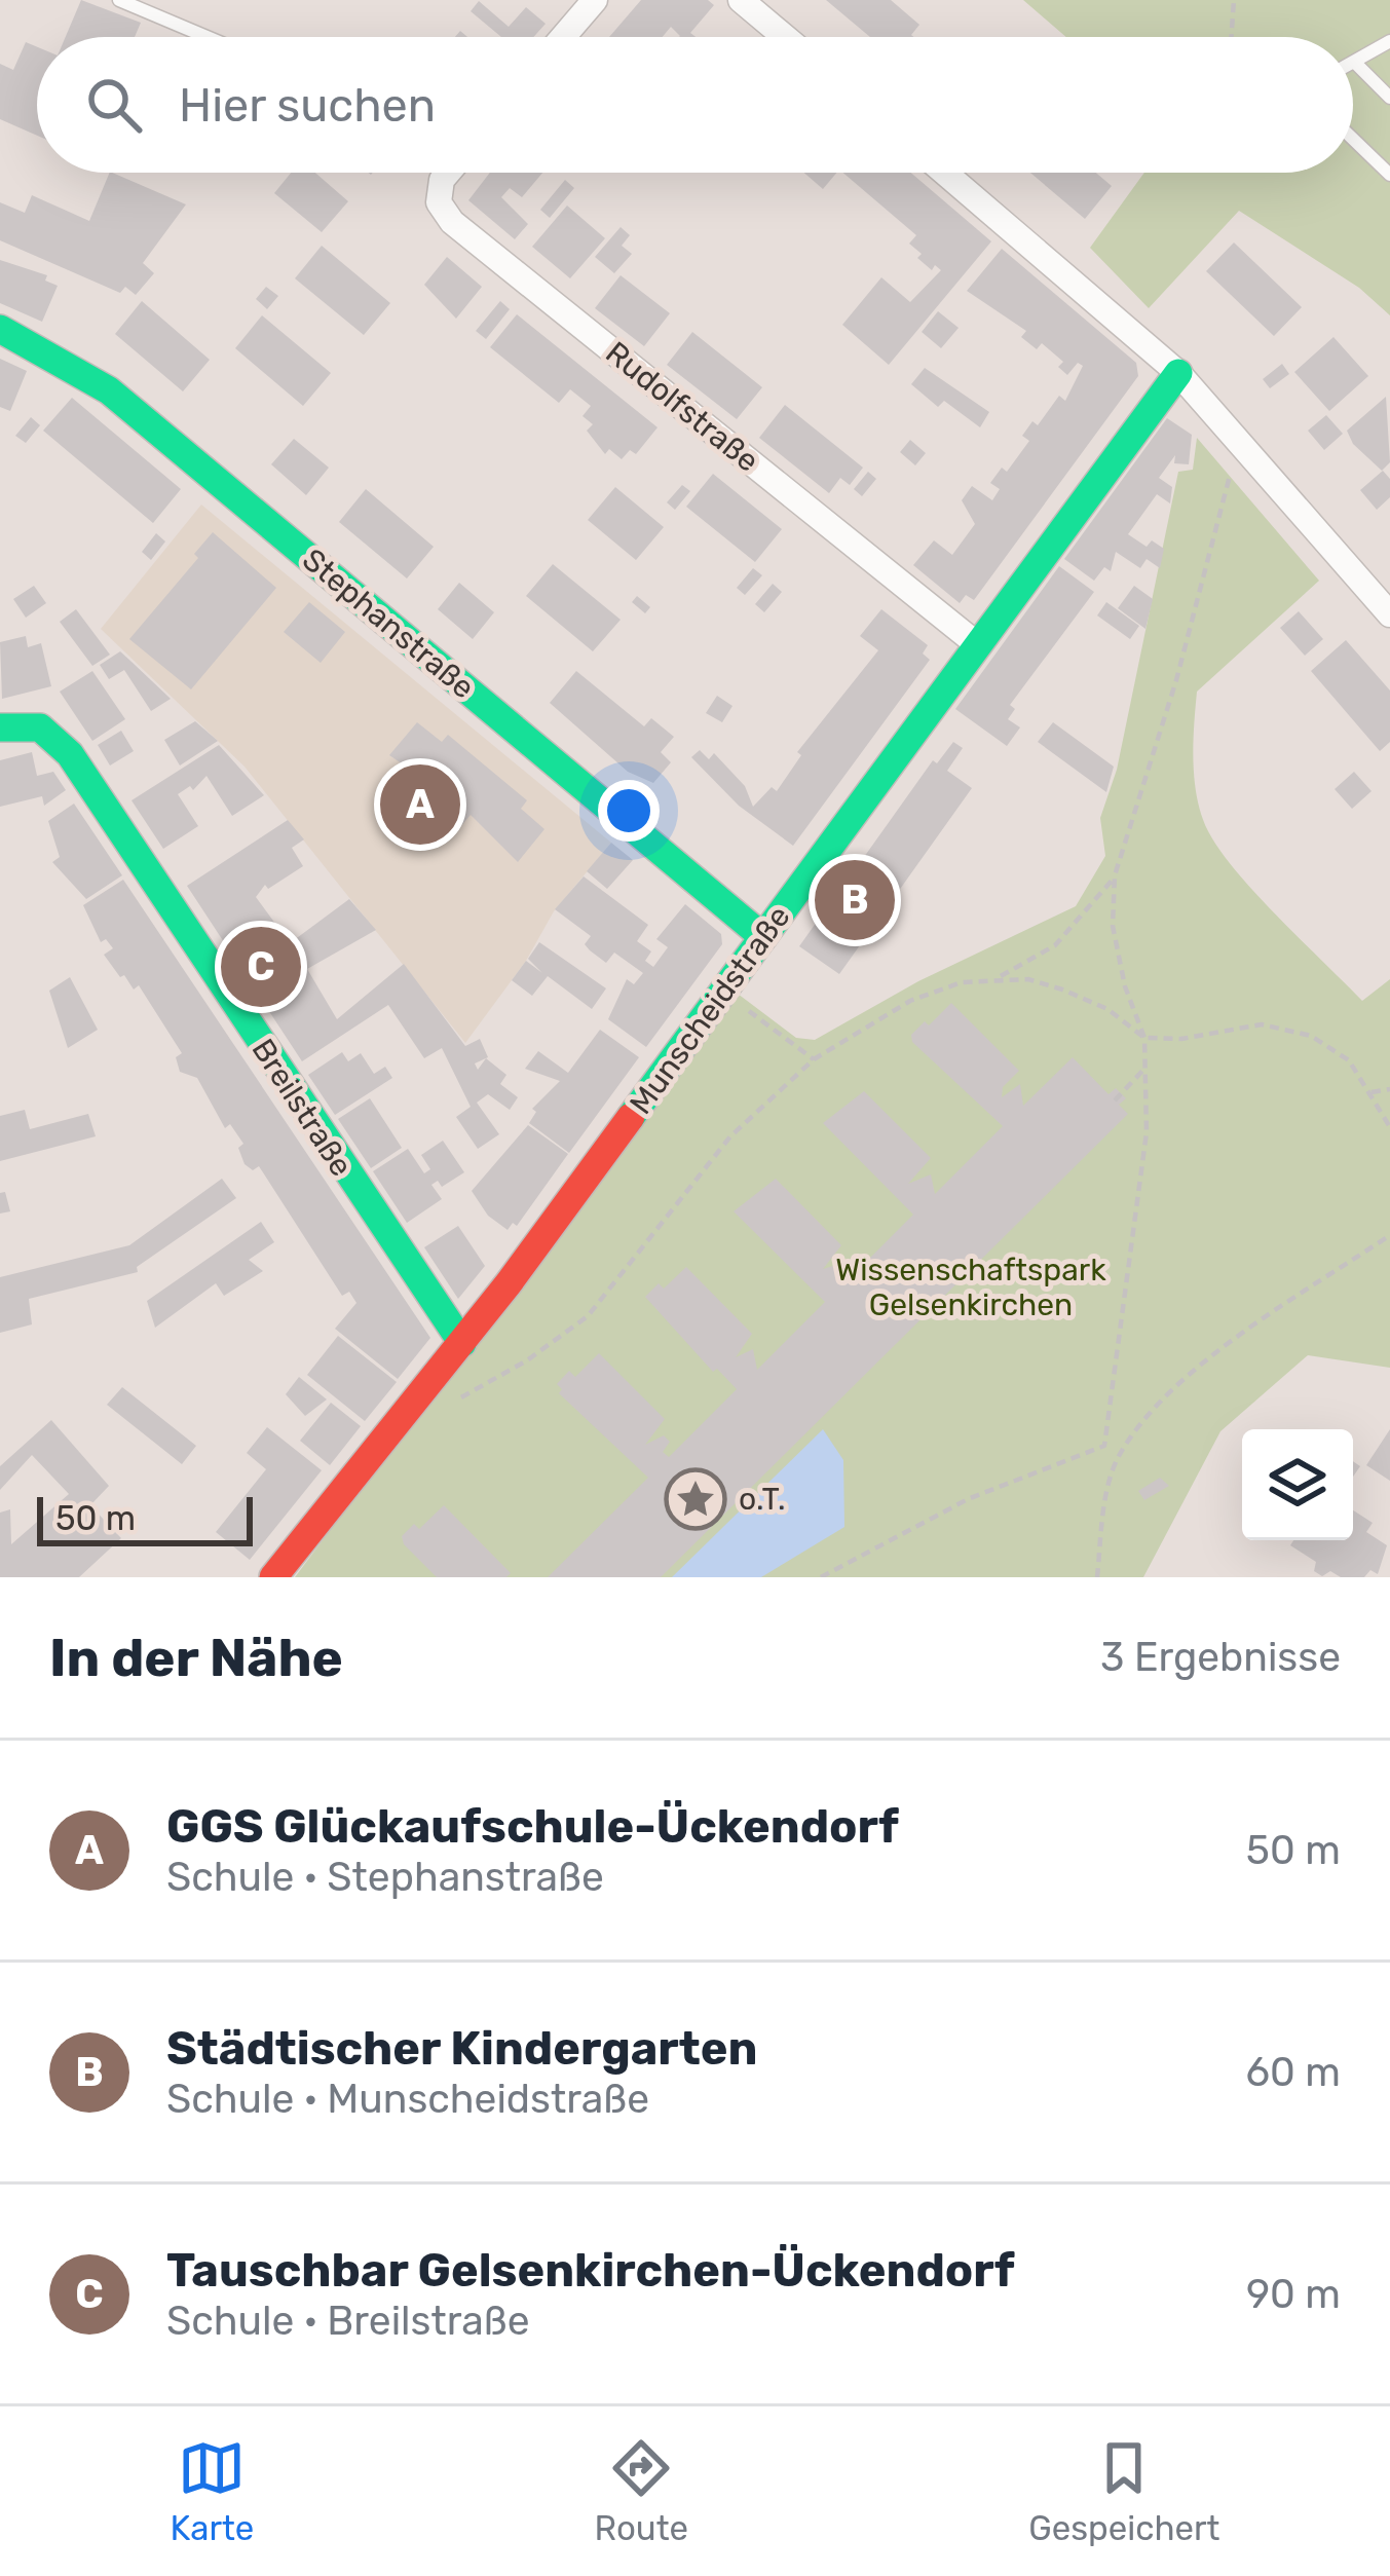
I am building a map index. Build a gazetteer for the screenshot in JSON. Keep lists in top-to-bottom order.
{
  "streets": {
    "street": [
      "Rudolfstraße",
      "Stephanstraße",
      "Munscheidstraße",
      "Breilstraße"
    ]
  },
  "crossings": [
    ["Rudolfstraße", "Munscheidstraße"],
    ["Stephanstraße", "Munscheidstraße"],
    ["Munscheidstraße", "Breilstraße"]
  ],
  "parks": ["Wissenschaftspark Gelsenkirchen"],
  "places": {
    "place": ["o.T."]
  },
  "scale_bar": "50 m",
  "page": {
    "search": "Hier suchen",
    "pins": ["A", "B", "C"],
    "scale": "50 m",
    "heading": ["In der Nähe", "3 Ergebnisse"],
    "list": [
      {
        "mark": "A",
        "name": "GGS Glückaufschule-Ückendorf",
        "note": "Schule · Stephanstraße",
        "value": "50 m"
      },
      {
        "mark": "B",
        "name": "Städtischer Kindergarten",
        "note": "Schule · Munscheidstraße",
        "value": "60 m"
      },
      {
        "mark": "C",
        "name": "Tauschbar Gelsenkirchen-Ückendorf",
        "note": "Schule · Breilstraße",
        "value": "90 m"
      }
    ],
    "nav": ["Karte", "Route", "Gespeichert"]
  }
}
